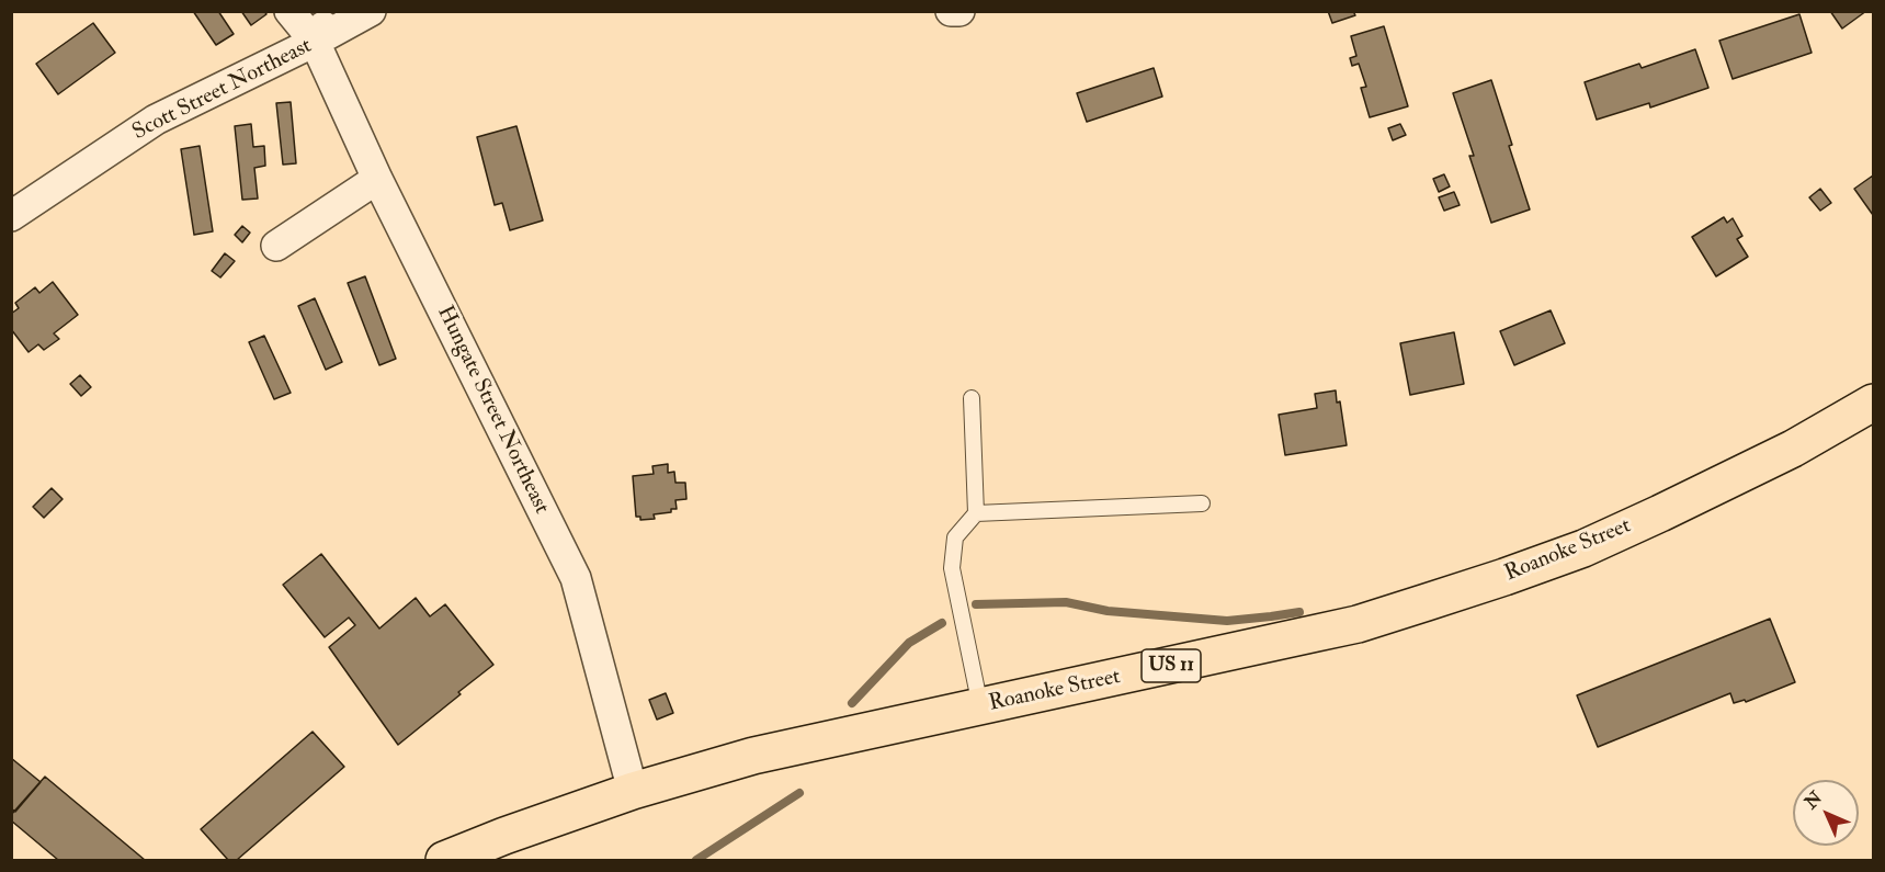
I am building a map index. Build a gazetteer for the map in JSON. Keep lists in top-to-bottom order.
{
  "streets": {
    "main road": ["Roanoke Street", "US 11"],
    "street": ["Scott Street Northeast", "Hungate Street Northeast"]
  },
  "crossings": [
    ["Scott Street Northeast", "Hungate Street Northeast"],
    ["Hungate Street Northeast", "Roanoke Street"]
  ],
  "north": "top left"
}
